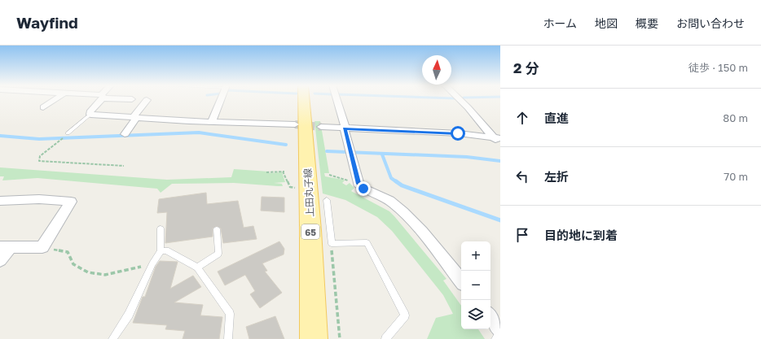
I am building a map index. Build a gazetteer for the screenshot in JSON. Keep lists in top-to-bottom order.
{
  "streets": {
    "main road": ["上田丸子線", "65"]
  },
  "north": "top",
  "page": {
    "header": "Wayfind",
    "nav": [
      "ホーム",
      "地図",
      "概要",
      "お問い合わせ"
    ],
    "heading": ["2 分", "徒歩 · 150 m"],
    "list": [
      ["直進", "80 m"],
      ["左折", "70 m"],
      "目的地に到着"
    ],
    "map_buttons": ["+", "−"]
  }
}
